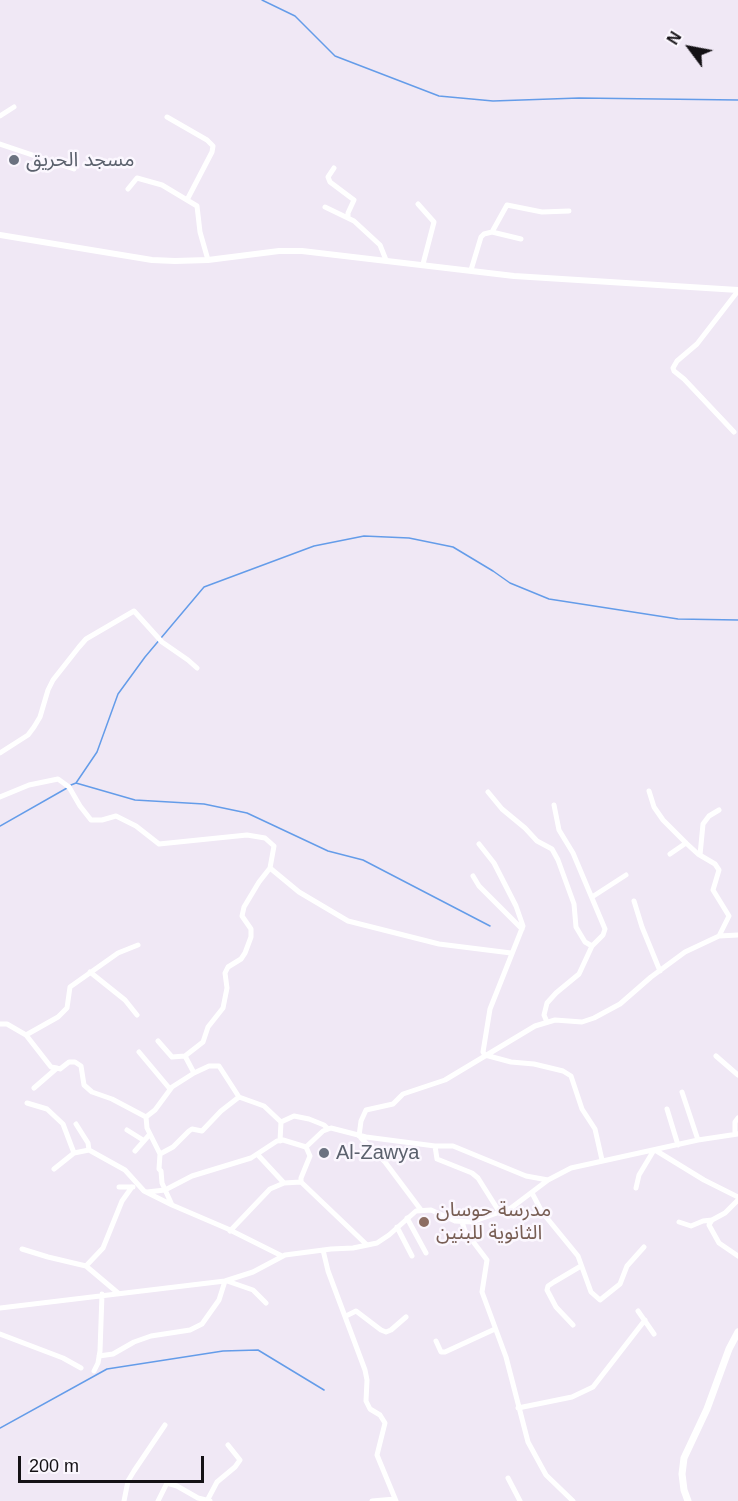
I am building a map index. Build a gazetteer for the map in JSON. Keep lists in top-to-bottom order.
{
  "places": ["مسجد الحريق", "Al-Zawya", "مدرسة حوسان الثانوية للبنين"],
  "scale_bar": "200 m",
  "north": "top left"
}
